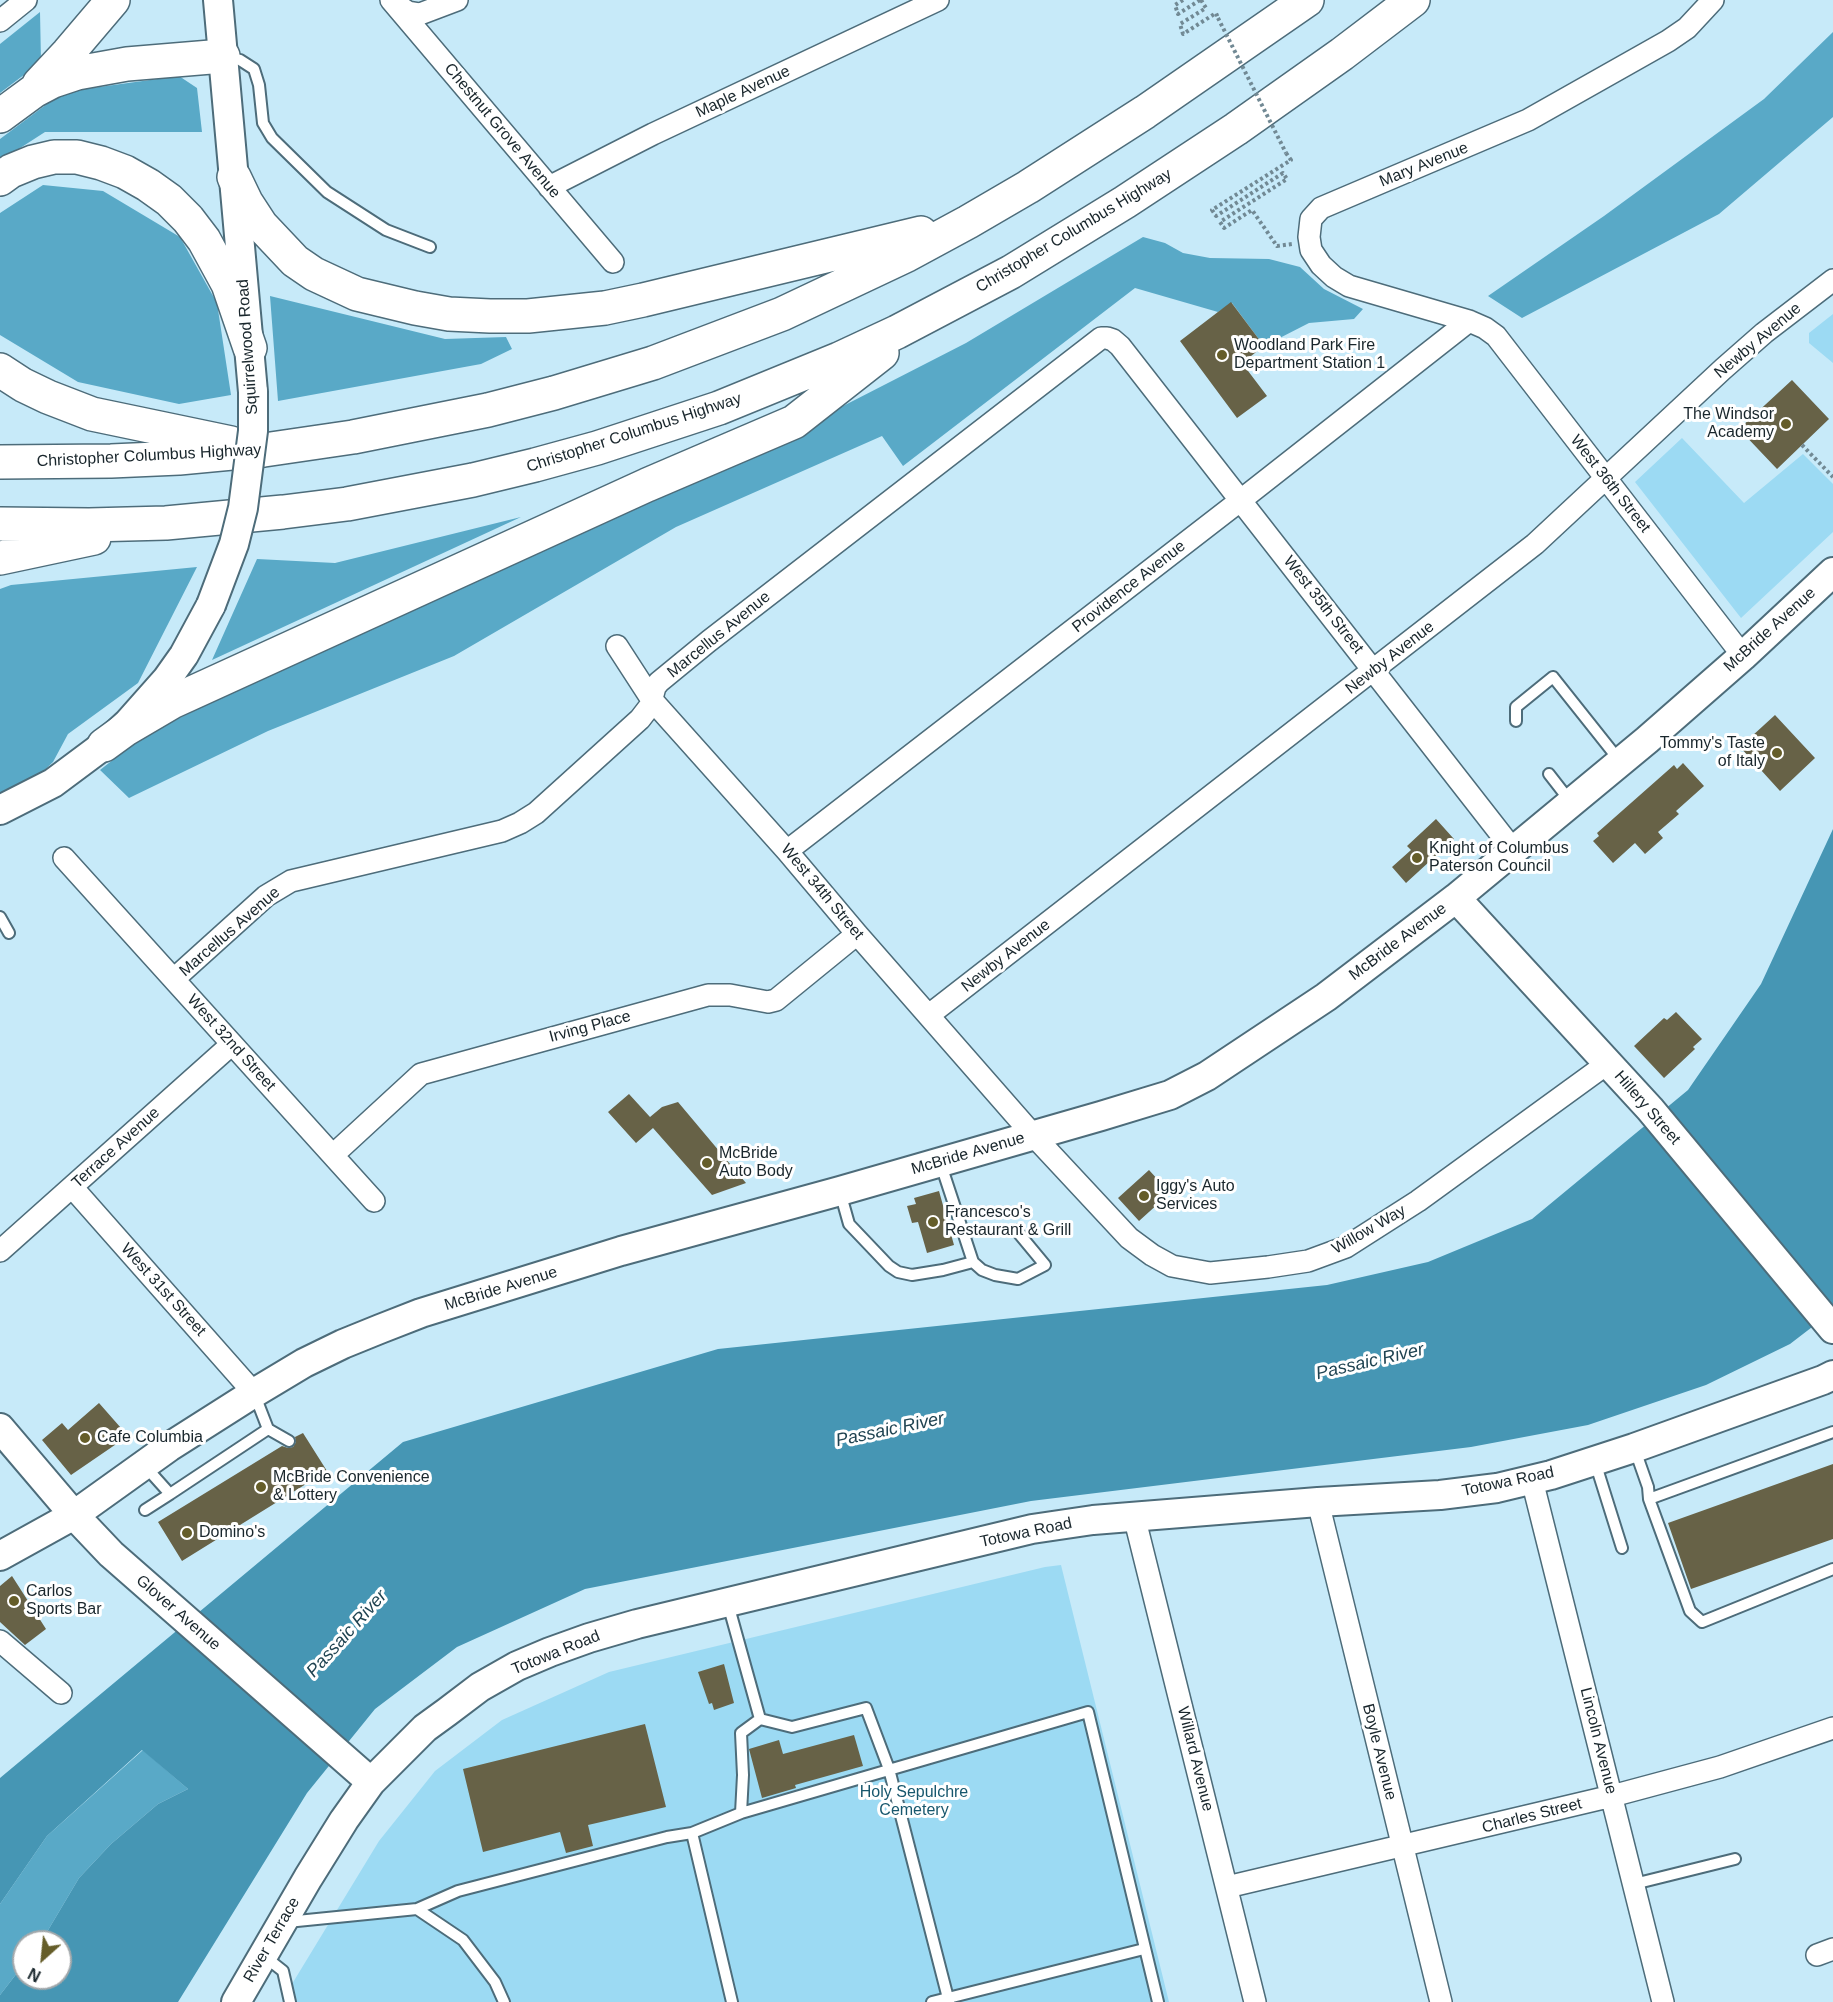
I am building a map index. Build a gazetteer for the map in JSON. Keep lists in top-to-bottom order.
{
  "streets": {
    "highway": ["Christopher Columbus Highway"],
    "street": [
      "Maple Avenue",
      "Chestnut Grove Avenue",
      "Mary Avenue",
      "Newby Avenue",
      "Squirrelwood Road",
      "West 36th Street",
      "Providence Avenue",
      "West 35th Street",
      "McBride Avenue",
      "Marcellus Avenue",
      "West 34th Street",
      "Irving Place",
      "West 32nd Street",
      "Hillery Street",
      "Terrace Avenue",
      "Willow Way",
      "West 31st Street",
      "Totowa Road",
      "Glover Avenue",
      "Lincoln Avenue",
      "Boyle Avenue",
      "Willard Avenue",
      "Charles Street",
      "River Terrace"
    ]
  },
  "crossings": [
    ["Maple Avenue", "Chestnut Grove Avenue"],
    ["Newby Avenue", "West 36th Street"],
    ["Newby Avenue", "West 35th Street"],
    ["Newby Avenue", "West 34th Street"],
    ["West 36th Street", "Providence Avenue"],
    ["West 36th Street", "McBride Avenue"],
    ["Providence Avenue", "West 35th Street"],
    ["Providence Avenue", "West 34th Street"],
    ["West 35th Street", "McBride Avenue"],
    ["West 35th Street", "Marcellus Avenue"],
    ["McBride Avenue", "West 34th Street"],
    ["McBride Avenue", "Hillery Street"],
    ["McBride Avenue", "Willow Way"],
    ["McBride Avenue", "West 31st Street"],
    ["McBride Avenue", "Glover Avenue"],
    ["Marcellus Avenue", "West 34th Street"],
    ["Marcellus Avenue", "West 32nd Street"],
    ["West 34th Street", "Irving Place"],
    ["West 34th Street", "Willow Way"],
    ["Irving Place", "West 32nd Street"],
    ["West 32nd Street", "Terrace Avenue"],
    ["Hillery Street", "Willow Way"],
    ["Terrace Avenue", "West 31st Street"],
    ["Totowa Road", "Glover Avenue"],
    ["Totowa Road", "Lincoln Avenue"],
    ["Totowa Road", "Boyle Avenue"],
    ["Totowa Road", "Willard Avenue"],
    ["Totowa Road", "River Terrace"],
    ["Lincoln Avenue", "Charles Street"],
    ["Boyle Avenue", "Charles Street"],
    ["Willard Avenue", "Charles Street"]
  ],
  "water": ["Passaic River"],
  "parks": ["Holy Sepulchre Cemetery"],
  "places": [
    "Woodland Park Fire Department Station 1",
    "The Windsor Academy",
    "Tommy's Taste of Italy",
    "Knight of Columbus Paterson Council",
    "McBride Auto Body",
    "Iggy's Auto Services",
    "Francesco's Restaurant & Grill",
    "Cafe Columbia",
    "McBride Convenience & Lottery",
    "Domino's",
    "Carlos Sports Bar"
  ],
  "north": "bottom left"
}
